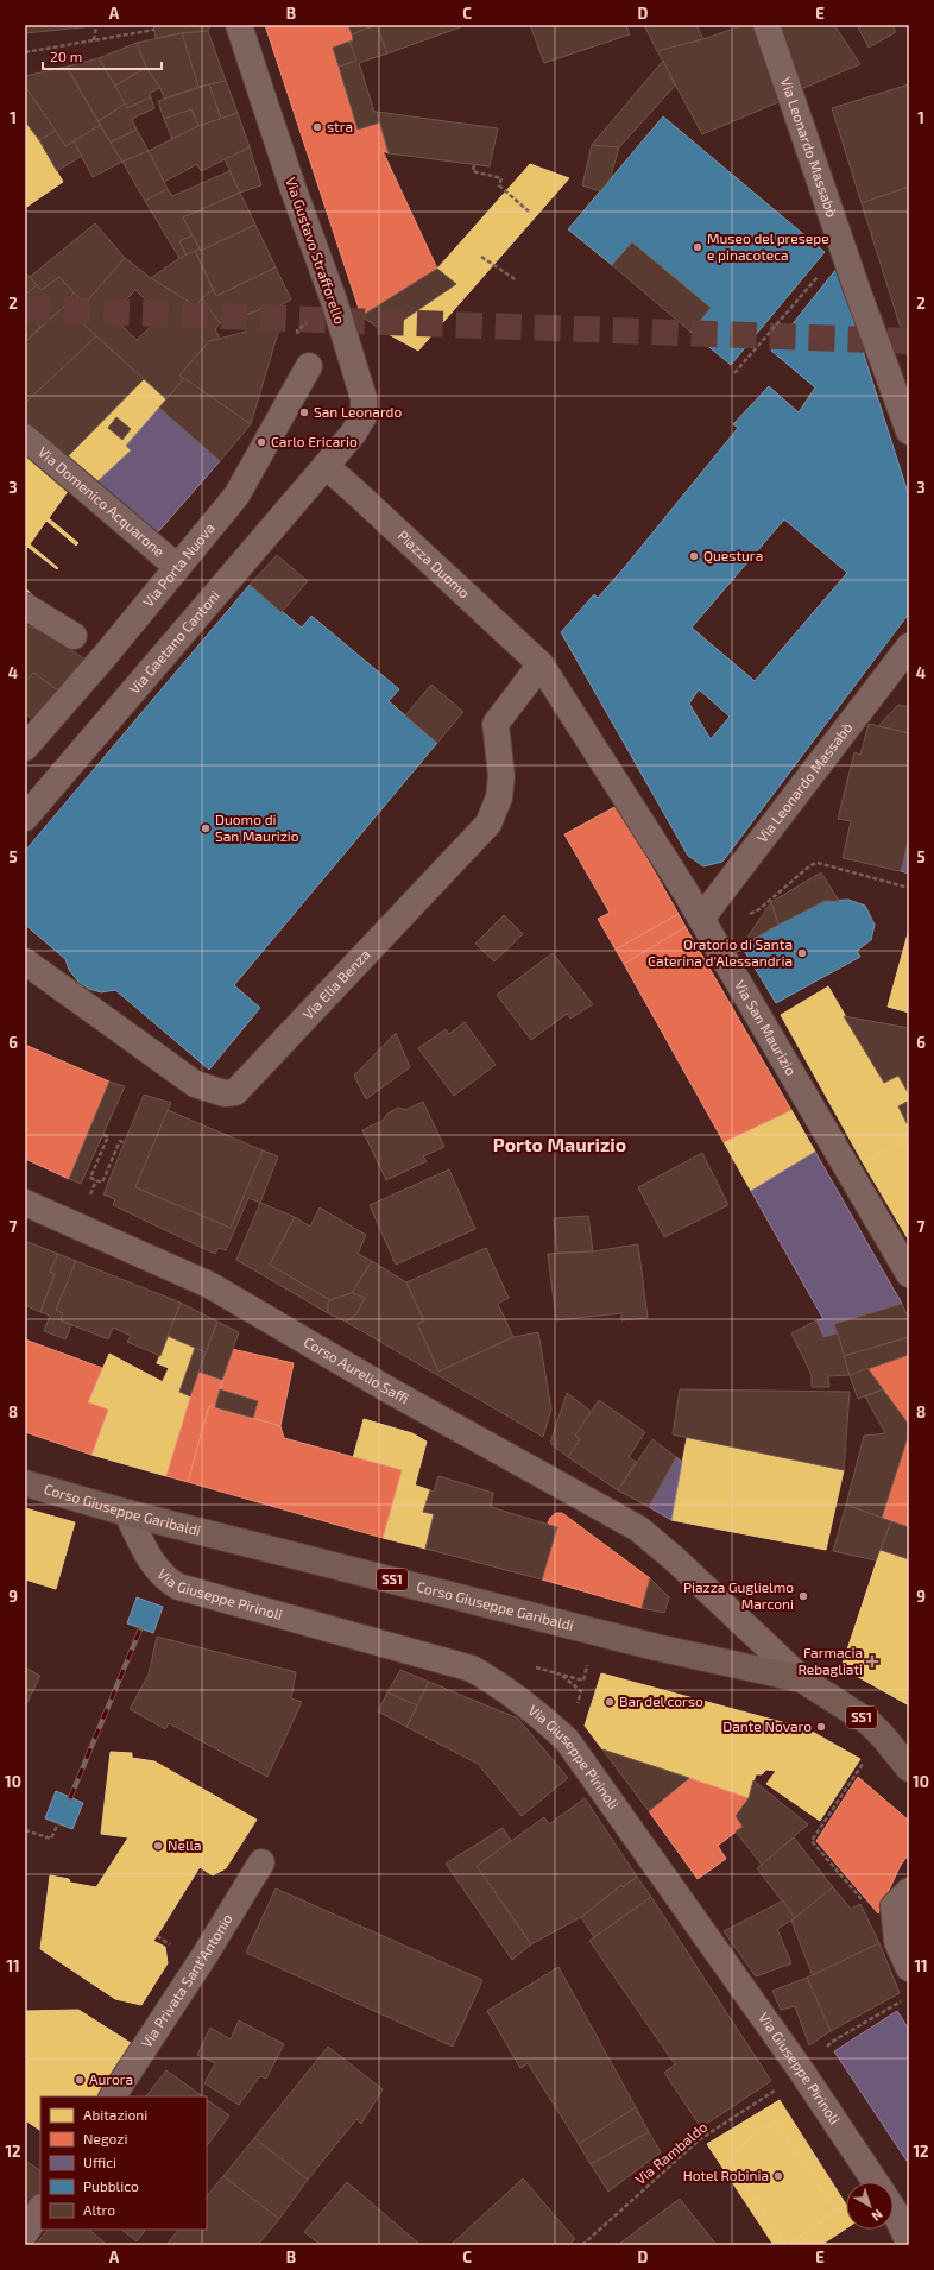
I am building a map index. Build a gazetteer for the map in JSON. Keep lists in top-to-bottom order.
{
  "streets": {
    "main road": ["Corso Giuseppe Garibaldi", "SS1"],
    "street": [
      "Via Leonardo Massabò",
      "Via Gustavo Strafforello",
      "Via Domenico Acquarone",
      "Piazza Duomo",
      "Via Porta Nuova",
      "Via Gaetano Cantoni",
      "Via Elia Benza",
      "Via San Maurizio",
      "Corso Aurelio Saffi",
      "Via Giuseppe Pirinoli",
      "Via Privata Sant'Antonio"
    ],
    "path": ["Via Rambaldo"]
  },
  "crossings": [
    ["Via Leonardo Massabò", "Via San Maurizio"],
    ["Via Gustavo Strafforello", "Piazza Duomo"],
    ["Via Gustavo Strafforello", "Via Gaetano Cantoni"],
    ["Via Domenico Acquarone", "Via Porta Nuova"],
    ["Piazza Duomo", "Via Gaetano Cantoni"],
    ["Piazza Duomo", "Via Elia Benza"],
    ["Piazza Duomo", "Via San Maurizio"],
    ["Via Elia Benza", "Via San Maurizio"],
    ["Corso Aurelio Saffi", "Corso Giuseppe Garibaldi"],
    ["Corso Aurelio Saffi", "SS1"],
    ["Corso Giuseppe Garibaldi", "SS1"],
    ["Corso Giuseppe Garibaldi", "Via Giuseppe Pirinoli"]
  ],
  "districts": ["Porto Maurizio"],
  "places": {
    "other": [
      "stra",
      "Museo del presepe e pinacoteca",
      "San Leonardo",
      "Carlo Ericario",
      "Questura",
      "Duomo di San Maurizio",
      "Oratorio di Santa Caterina d'Alessandria",
      "Piazza Guglielmo Marconi",
      "Bar del corso",
      "Dante Novaro",
      "Nella",
      "Aurora",
      "Hotel Robinia"
    ],
    "health": ["Farmacia Rebagliati"]
  },
  "legend": [
    "Abitazioni",
    "Negozi",
    "Uffici",
    "Pubblico",
    "Altro"
  ],
  "scale_bar": "20 m",
  "north": "bottom right",
  "grid": {
    "columns": [
      "A",
      "B",
      "C",
      "D",
      "E"
    ],
    "rows": [
      "1",
      "2",
      "3",
      "4",
      "5",
      "6",
      "7",
      "8",
      "9",
      "10",
      "11",
      "12"
    ]
  }
}
